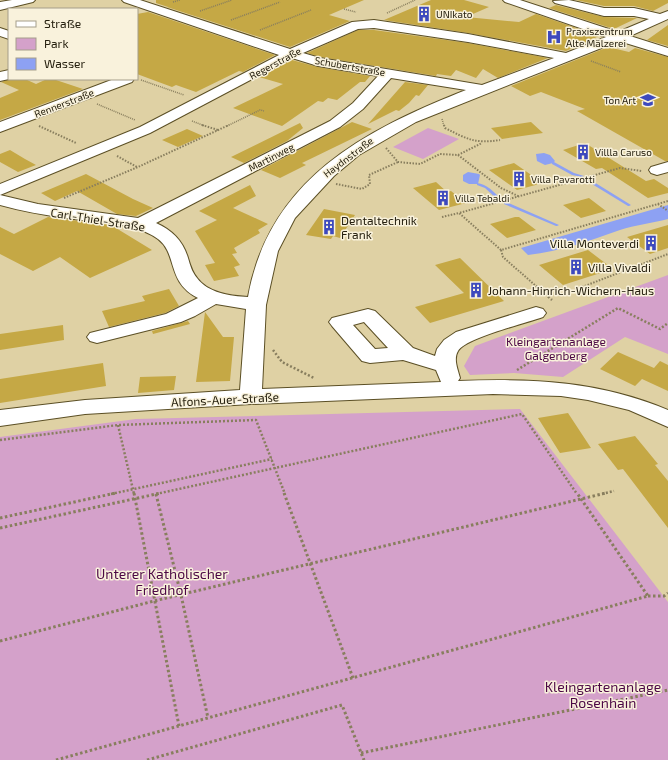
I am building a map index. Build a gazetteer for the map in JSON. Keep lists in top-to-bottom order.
{
  "streets": {
    "street": [
      "Regerstraße",
      "Schubertstraße",
      "Rennerstraße",
      "Martinweg",
      "Haydnstraße",
      "Carl-Thiel-Straße",
      "Alfons-Auer-Straße"
    ]
  },
  "crossings": [
    ["Regerstraße", "Schubertstraße"],
    ["Regerstraße", "Haydnstraße"],
    ["Schubertstraße", "Martinweg"],
    ["Schubertstraße", "Haydnstraße"],
    ["Martinweg", "Carl-Thiel-Straße"],
    ["Haydnstraße", "Carl-Thiel-Straße"],
    ["Haydnstraße", "Alfons-Auer-Straße"]
  ],
  "parks": ["Kleingartenanlage Galgenberg", "Unterer Katholischer Friedhof", "Kleingartenanlage Rosenhain"],
  "places": {
    "building": [
      "UNIkato",
      "Villla Caruso",
      "Villa Pavarotti",
      "Villa Tebaldi",
      "Dentaltechnik Frank",
      "Villa Monteverdi",
      "Villa Vivaldi",
      "Johann-Hinrich-Wichern-Haus"
    ],
    "hospital": ["Praxiszentrum Alte Mälzerei"],
    "school or university": ["Ton Art"]
  },
  "legend": ["Straße", "Park", "Wasser"]
}
